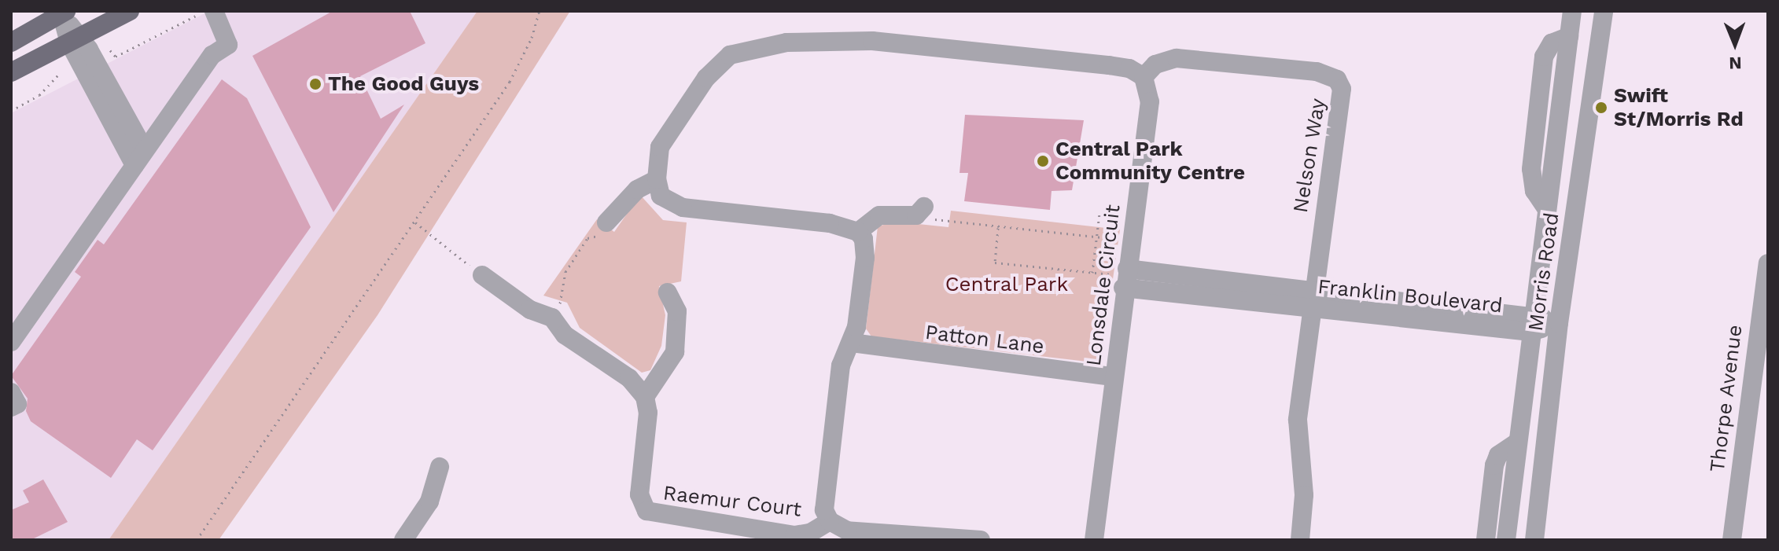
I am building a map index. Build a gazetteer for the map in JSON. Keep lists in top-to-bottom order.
{
  "streets": {
    "street": [
      "Nelson Way",
      "Morris Road",
      "Lonsdale Circuit",
      "Franklin Boulevard",
      "Patton Lane",
      "Thorpe Avenue",
      "Raemur Court"
    ]
  },
  "crossings": [
    ["Nelson Way", "Lonsdale Circuit"],
    ["Nelson Way", "Franklin Boulevard"],
    ["Morris Road", "Franklin Boulevard"],
    ["Lonsdale Circuit", "Franklin Boulevard"],
    ["Lonsdale Circuit", "Patton Lane"]
  ],
  "parks": ["Central Park"],
  "places": ["The Good Guys", "Swift St/Morris Rd", "Central Park Community Centre"],
  "north": "bottom"
}
